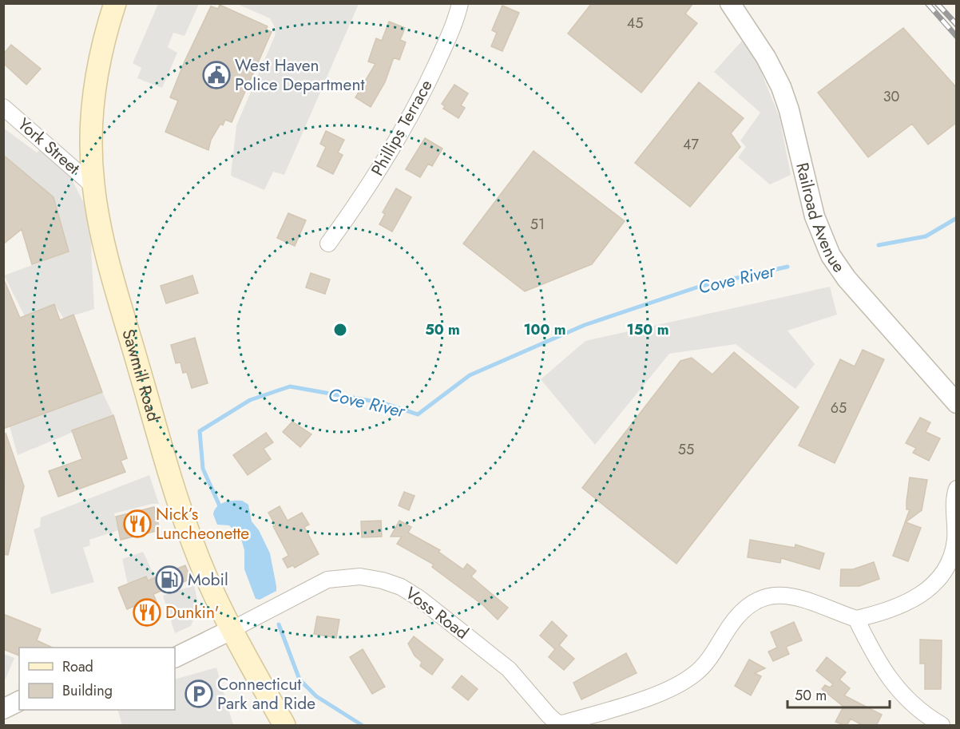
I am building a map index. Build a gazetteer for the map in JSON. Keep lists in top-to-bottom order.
{
  "streets": {
    "main road": ["Sawmill Road"],
    "street": [
      "Phillips Terrace",
      "York Street",
      "Railroad Avenue",
      "Voss Road"
    ]
  },
  "crossings": [
    ["York Street", "Sawmill Road"],
    ["Sawmill Road", "Voss Road"]
  ],
  "water": ["Cove River"],
  "places": {
    "public building": ["West Haven Police Department"],
    "restaurant": ["Nick’s Luncheonette", "Dunkin'"],
    "fuel station": ["Mobil"],
    "parking": ["Connecticut Park and Ride"]
  },
  "house_numbers": [
    "45",
    "30",
    "47",
    "51",
    "65",
    "55"
  ],
  "legend": ["Road", "Building"],
  "scale_bar": "50 m",
  "rings": ["50 m", "100 m", "150 m"]
}
